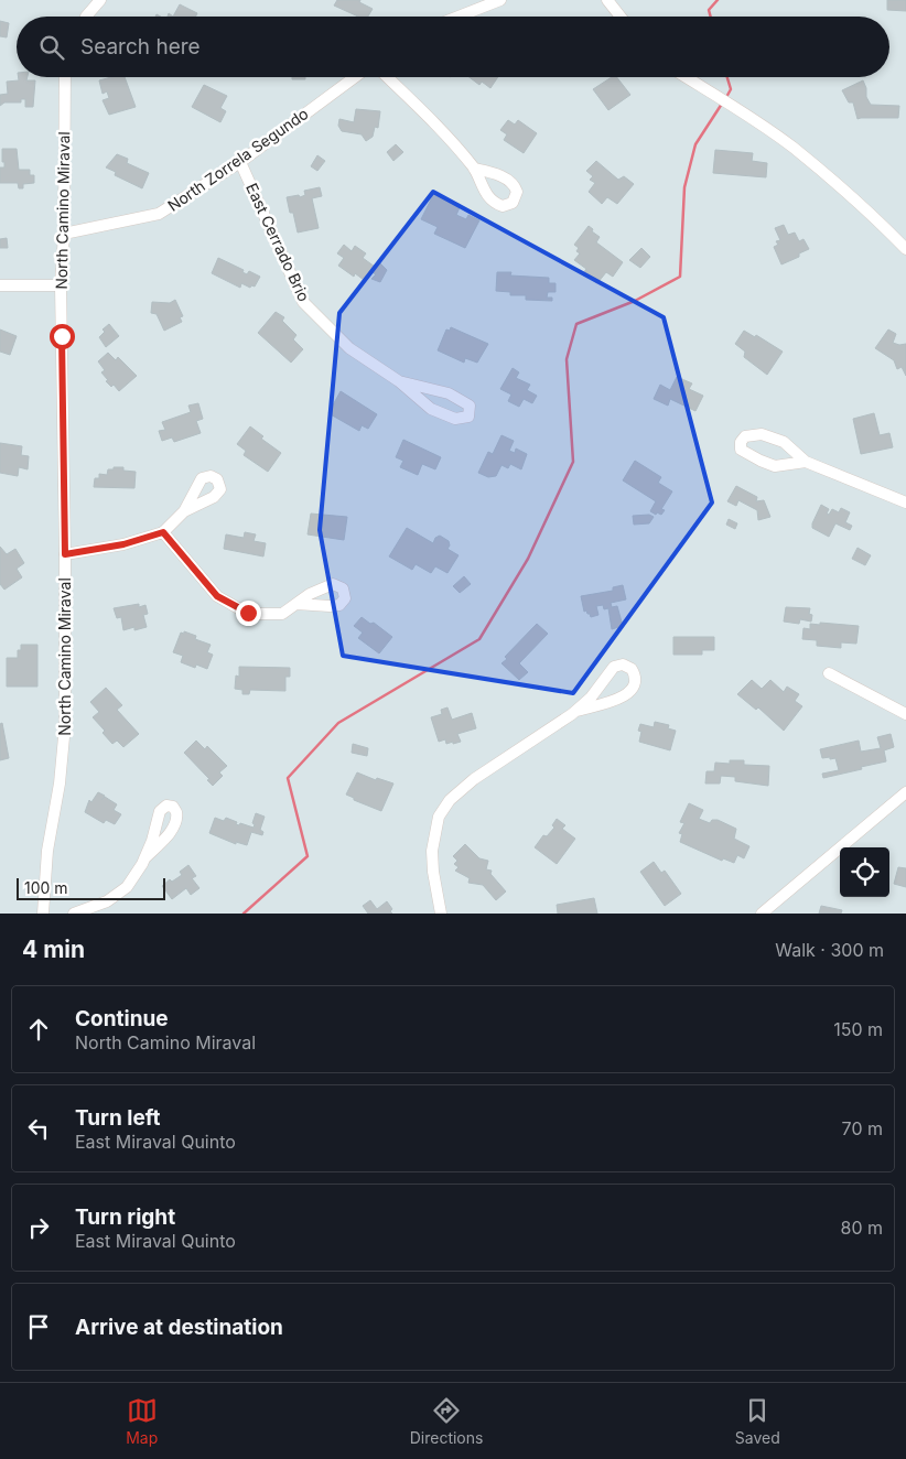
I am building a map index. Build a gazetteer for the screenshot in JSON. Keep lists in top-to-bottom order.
{
  "streets": {
    "street": ["North Zorrela Segundo", "North Camino Miraval", "East Cerrado Brio"]
  },
  "crossings": [
    ["North Zorrela Segundo", "North Camino Miraval"],
    ["North Zorrela Segundo", "East Cerrado Brio"]
  ],
  "scale_bar": "100 m",
  "page": {
    "search": "Search here",
    "scale": "100 m",
    "heading": ["4 min", "Walk · 300 m"],
    "list": [
      ["Continue", "North Camino Miraval", "150 m"],
      ["Turn left", "East Miraval Quinto", "70 m"],
      ["Turn right", "East Miraval Quinto", "80 m"],
      "Arrive at destination"
    ],
    "nav": ["Map", "Directions", "Saved"]
  }
}
